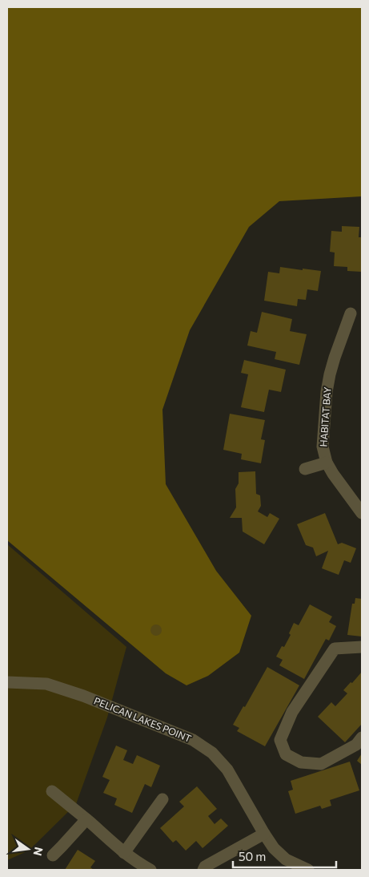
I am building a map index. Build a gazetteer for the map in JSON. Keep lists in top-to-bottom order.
{
  "streets": {
    "street": ["HABITAT BAY", "PELICAN LAKES POINT"]
  },
  "scale_bar": "50 m",
  "north": "right"
}
